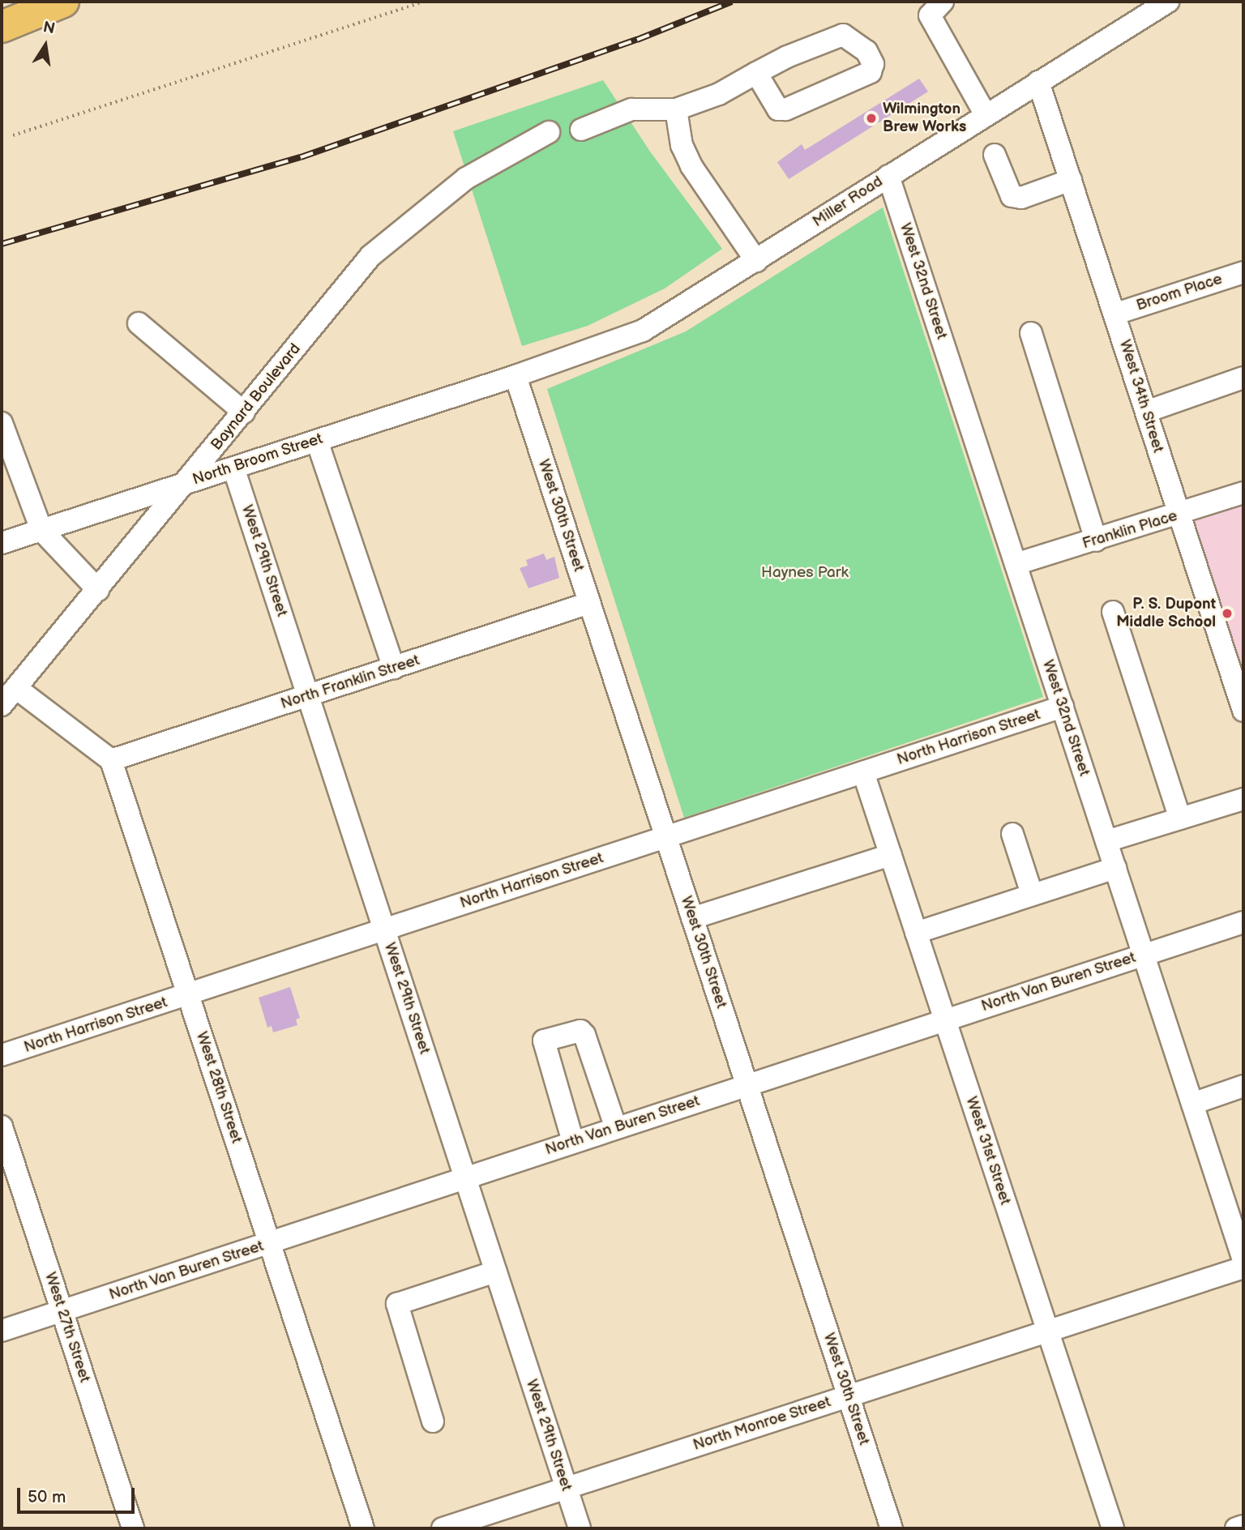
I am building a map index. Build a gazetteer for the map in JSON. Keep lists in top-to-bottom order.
{
  "streets": {
    "street": [
      "Miller Road",
      "West 32nd Street",
      "Broom Place",
      "West 34th Street",
      "Baynard Boulevard",
      "North Broom Street",
      "West 30th Street",
      "Franklin Place",
      "West 29th Street",
      "North Franklin Street",
      "North Harrison Street",
      "North Van Buren Street",
      "West 28th Street",
      "West 31st Street",
      "West 27th Street",
      "North Monroe Street"
    ]
  },
  "crossings": [
    ["Miller Road", "West 32nd Street"],
    ["Miller Road", "West 34th Street"],
    ["Miller Road", "North Broom Street"],
    ["Miller Road", "West 30th Street"],
    ["West 32nd Street", "Franklin Place"],
    ["West 32nd Street", "North Harrison Street"],
    ["West 32nd Street", "North Van Buren Street"],
    ["Broom Place", "West 34th Street"],
    ["West 34th Street", "Franklin Place"],
    ["Baynard Boulevard", "North Broom Street"],
    ["North Broom Street", "West 30th Street"],
    ["North Broom Street", "West 29th Street"],
    ["West 30th Street", "North Franklin Street"],
    ["West 30th Street", "North Harrison Street"],
    ["West 30th Street", "North Van Buren Street"],
    ["West 30th Street", "North Monroe Street"],
    ["West 29th Street", "North Franklin Street"],
    ["West 29th Street", "North Harrison Street"],
    ["West 29th Street", "North Van Buren Street"],
    ["West 29th Street", "North Monroe Street"],
    ["North Franklin Street", "West 28th Street"],
    ["North Harrison Street", "West 28th Street"],
    ["North Harrison Street", "West 31st Street"],
    ["North Van Buren Street", "West 28th Street"],
    ["North Van Buren Street", "West 31st Street"],
    ["North Van Buren Street", "West 27th Street"],
    ["West 31st Street", "North Monroe Street"]
  ],
  "parks": ["Haynes Park"],
  "places": ["Wilmington Brew Works", "P. S. Dupont Middle School"],
  "scale_bar": "50 m",
  "north": "top"
}
